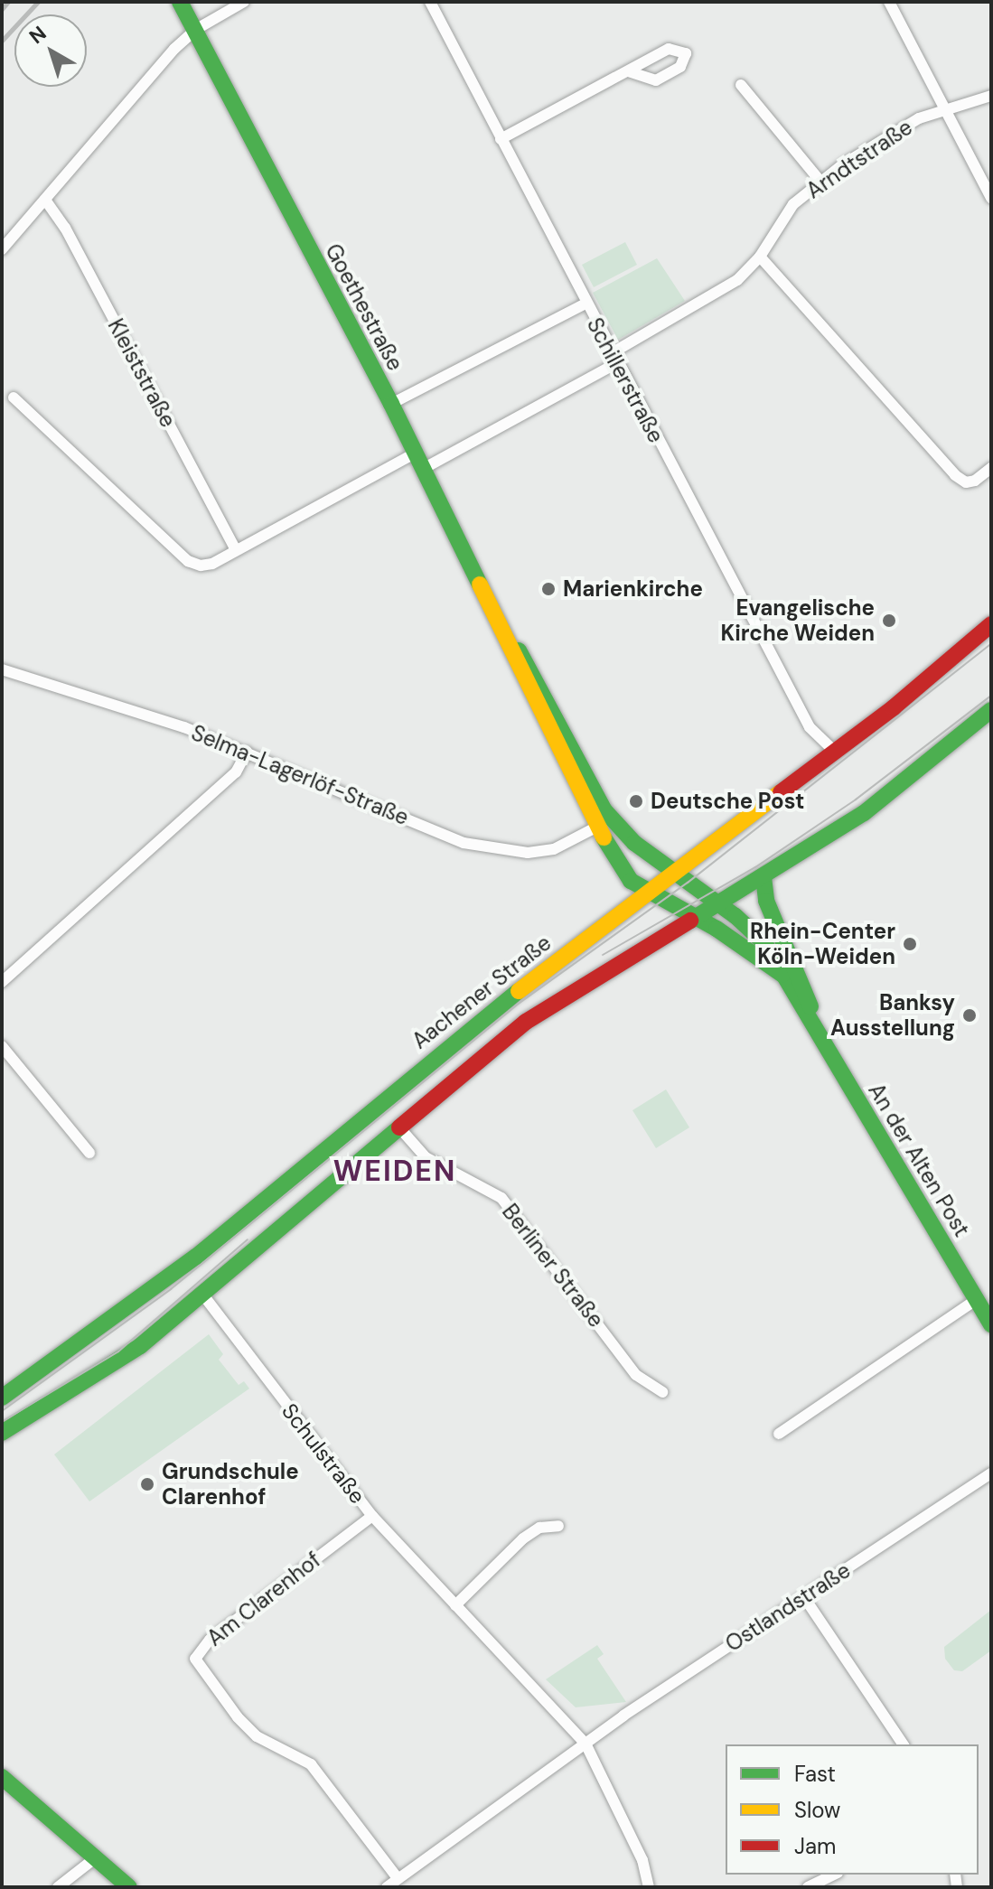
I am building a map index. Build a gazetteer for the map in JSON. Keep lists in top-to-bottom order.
{
  "streets": {
    "main road": ["Goethestraße", "Aachener Straße", "An der Alten Post"],
    "street": [
      "Arndtstraße",
      "Kleiststraße",
      "Schillerstraße",
      "Selma-Lagerlöf-Straße",
      "Berliner Straße",
      "Schulstraße",
      "Am Clarenhof",
      "Ostlandstraße"
    ]
  },
  "crossings": [
    ["Arndtstraße", "Goethestraße"],
    ["Arndtstraße", "Schillerstraße"],
    ["Goethestraße", "Selma-Lagerlöf-Straße"],
    ["Goethestraße", "Aachener Straße"],
    ["Goethestraße", "An der Alten Post"],
    ["Schillerstraße", "Aachener Straße"],
    ["Schulstraße", "Am Clarenhof"],
    ["Schulstraße", "Ostlandstraße"],
    ["Am Clarenhof", "Ostlandstraße"]
  ],
  "districts": ["WEIDEN"],
  "places": [
    "Marienkirche",
    "Evangelische Kirche Weiden",
    "Deutsche Post",
    "Rhein-Center Köln-Weiden",
    "Banksy Ausstellung",
    "Grundschule Clarenhof"
  ],
  "legend": ["Fast", "Slow", "Jam"],
  "north": "top left"
}
